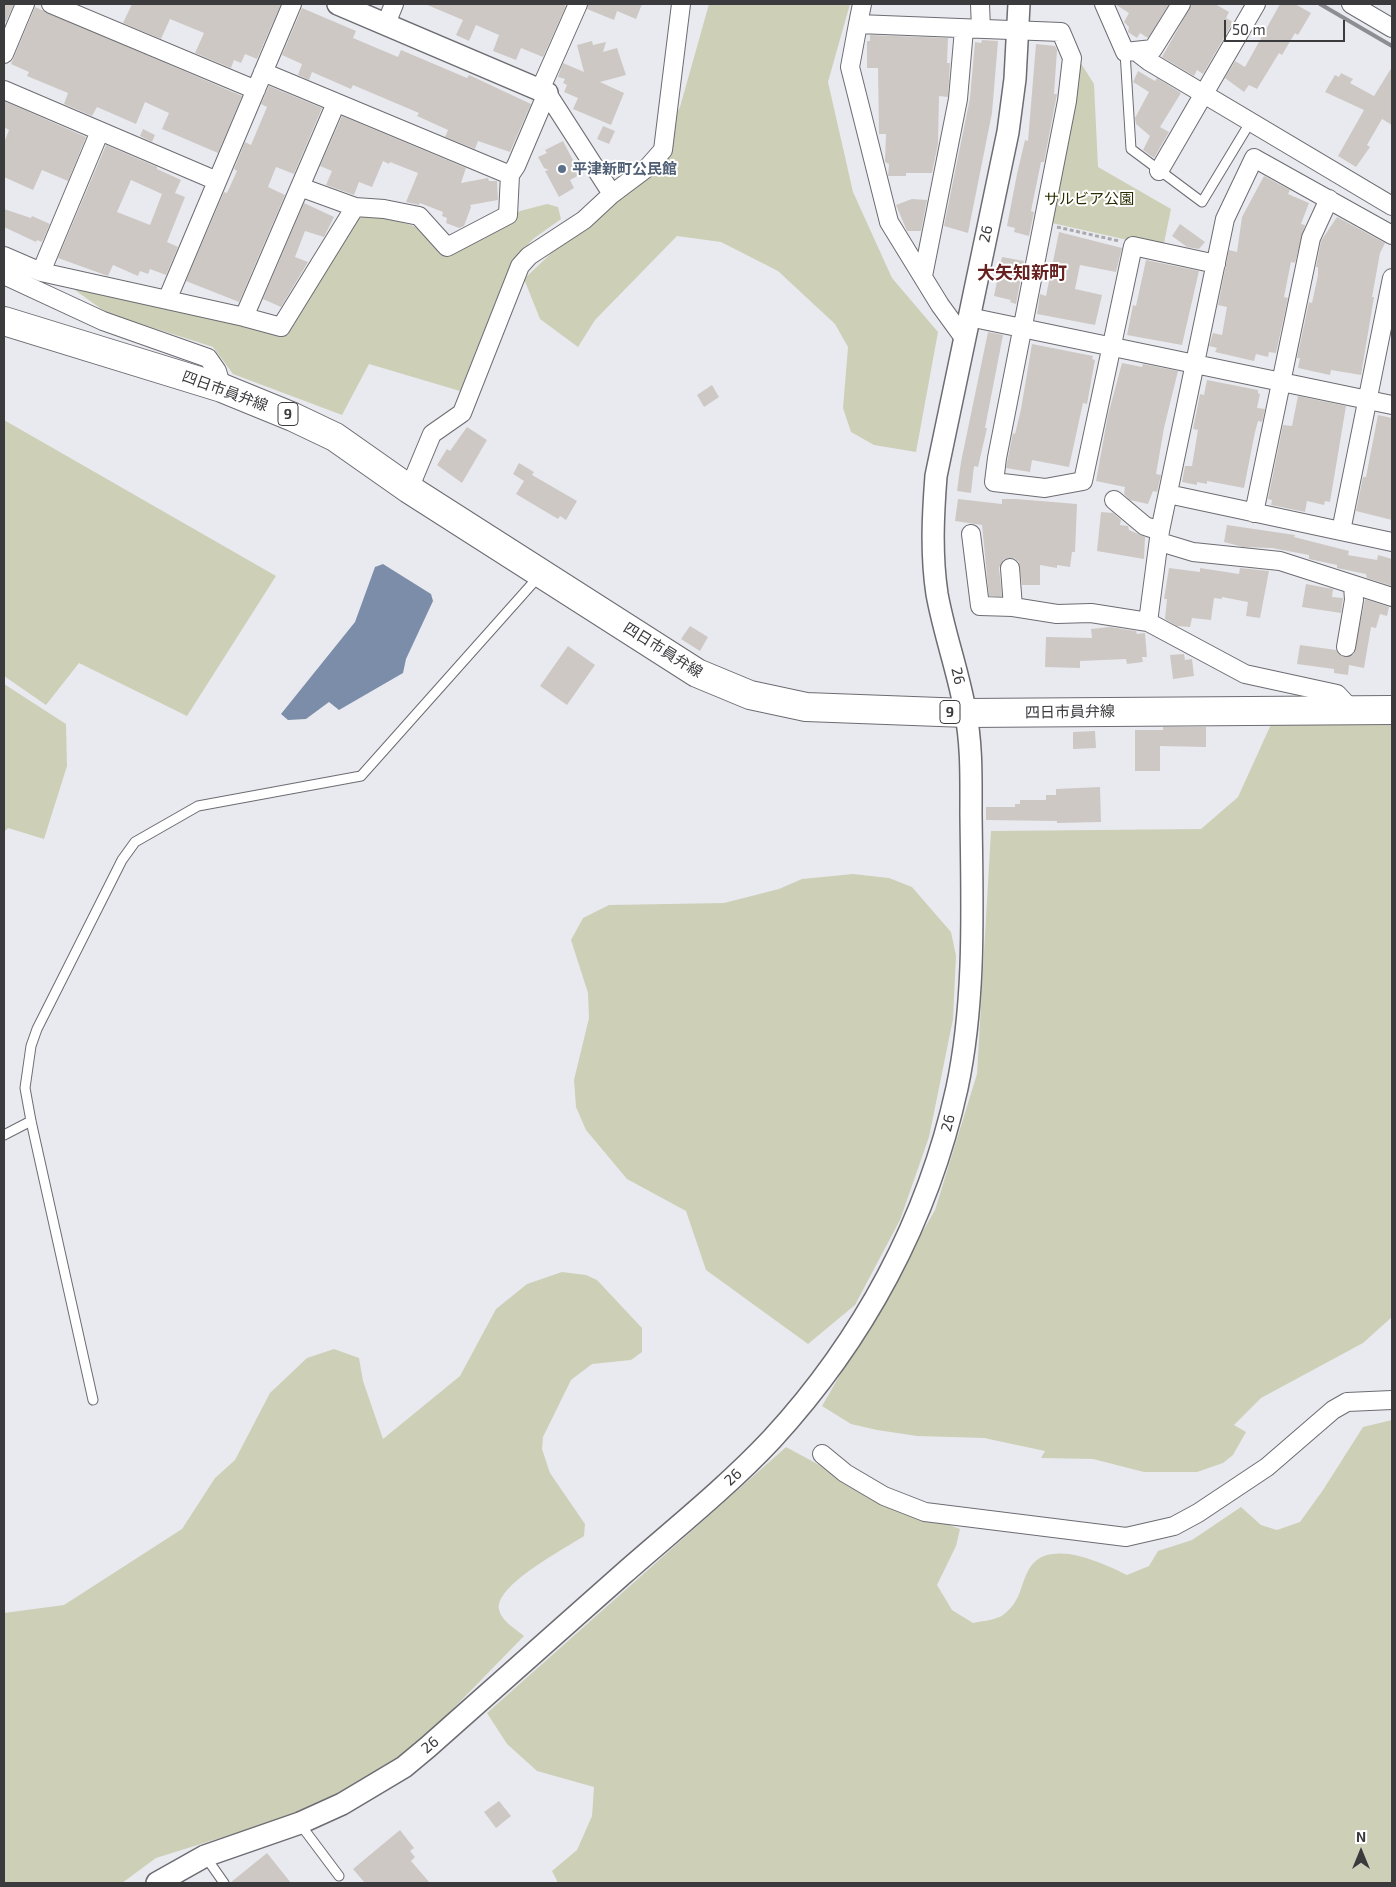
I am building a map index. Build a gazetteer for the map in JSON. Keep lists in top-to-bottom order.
{
  "streets": {
    "main road": ["四日市員弁線", "9"],
    "street": ["26"]
  },
  "crossings": [
    ["26", "四日市員弁線"]
  ],
  "districts": ["大矢知新町"],
  "parks": ["サルビア公園"],
  "places": ["平津新町公民館"],
  "scale_bar": "50 m",
  "north": "top"
}
